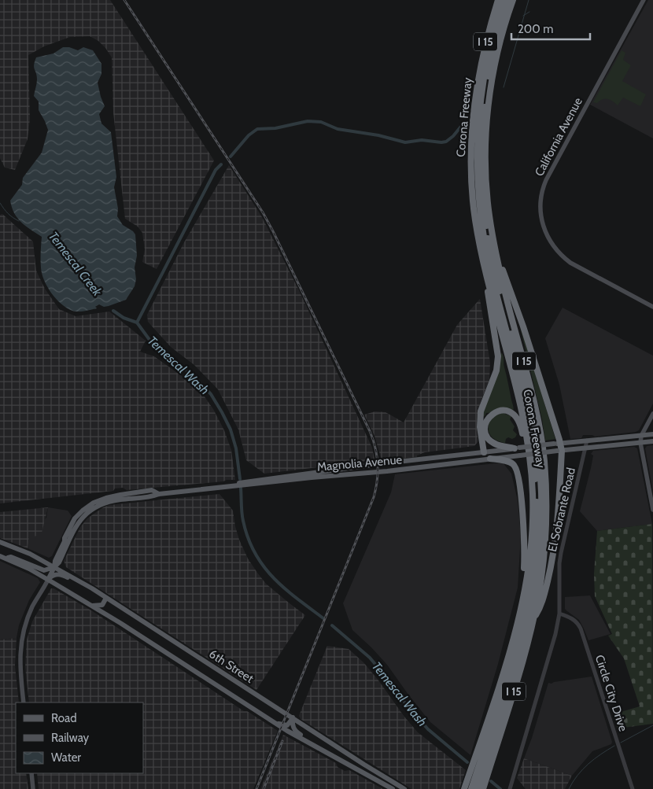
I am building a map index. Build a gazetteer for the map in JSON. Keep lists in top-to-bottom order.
{
  "streets": {
    "highway": ["I 15", "Corona Freeway"],
    "main road": ["California Avenue", "Magnolia Avenue", "6th Street"],
    "street": ["El Sobrante Road", "Circle City Drive"]
  },
  "crossings": [
    ["Magnolia Avenue", "El Sobrante Road"],
    ["Magnolia Avenue", "6th Street"],
    ["El Sobrante Road", "Circle City Drive"]
  ],
  "water": ["Temescal Creek", "Temescal Wash"],
  "legend": ["Road", "Railway", "Water"],
  "scale_bar": "200 m"
}
